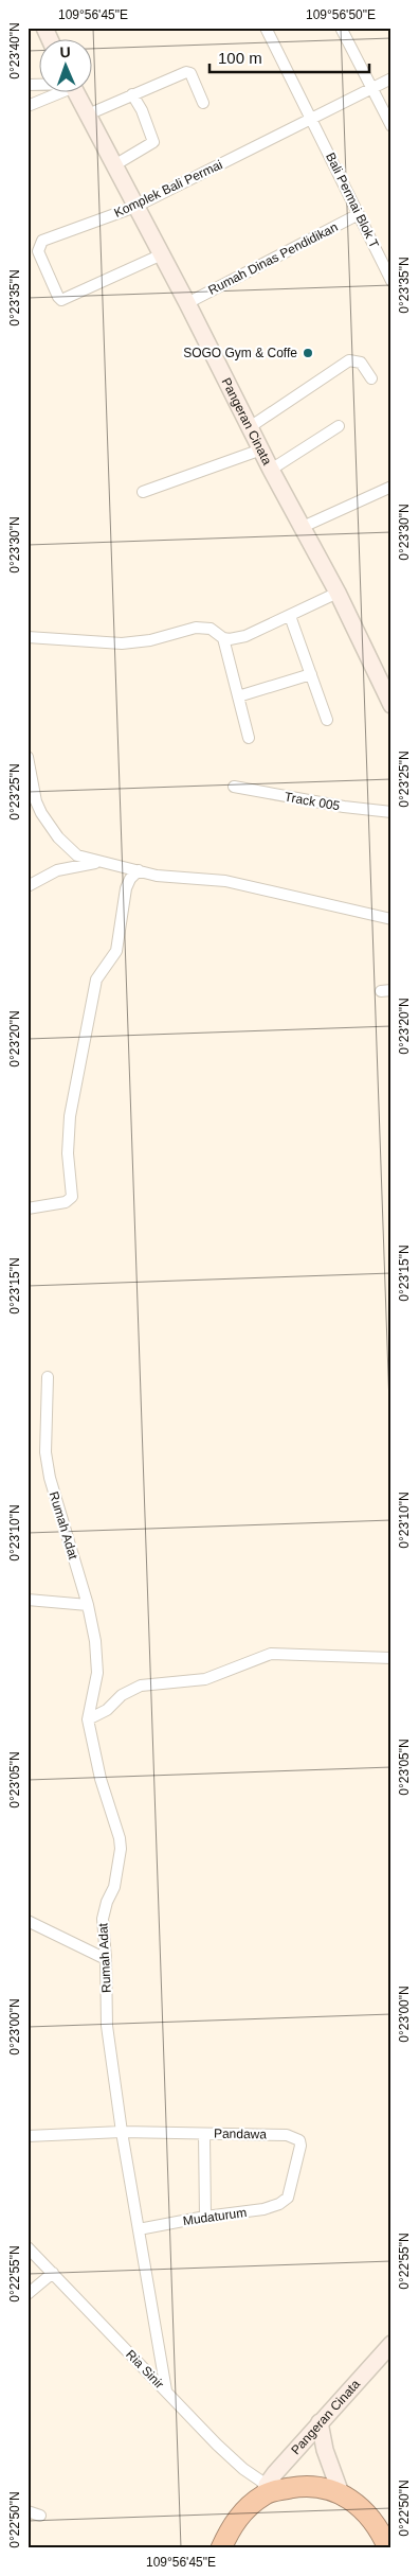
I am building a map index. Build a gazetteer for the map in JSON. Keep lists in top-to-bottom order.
{
  "streets": {
    "street": [
      "Komplek Bali Permai",
      "Bali Permai Blok T",
      "Rumah Dinas Pendidikan",
      "Pangeran Cinata",
      "Track 005",
      "Rumah Adat",
      "Pandawa",
      "Mudaturum",
      "Ria Sinir"
    ]
  },
  "crossings": [
    ["Komplek Bali Permai", "Bali Permai Blok T"],
    ["Komplek Bali Permai", "Pangeran Cinata"],
    ["Bali Permai Blok T", "Rumah Dinas Pendidikan"],
    ["Rumah Dinas Pendidikan", "Pangeran Cinata"],
    ["Pangeran Cinata", "Ria Sinir"],
    ["Rumah Adat", "Pandawa"],
    ["Rumah Adat", "Mudaturum"],
    ["Rumah Adat", "Ria Sinir"],
    ["Pandawa", "Mudaturum"]
  ],
  "places": ["SOGO Gym & Coffe"],
  "scale_bar": "100 m",
  "north": "top",
  "coordinates": [
    "109°56'45\"E",
    "109°56'50\"E",
    "0°23'40\"N",
    "0°23'35\"N",
    "0°23'30\"N",
    "0°23'25\"N",
    "0°23'20\"N",
    "0°23'15\"N",
    "0°23'10\"N",
    "0°23'05\"N",
    "0°23'00\"N",
    "0°22'55\"N",
    "0°22'50\"N"
  ]
}
